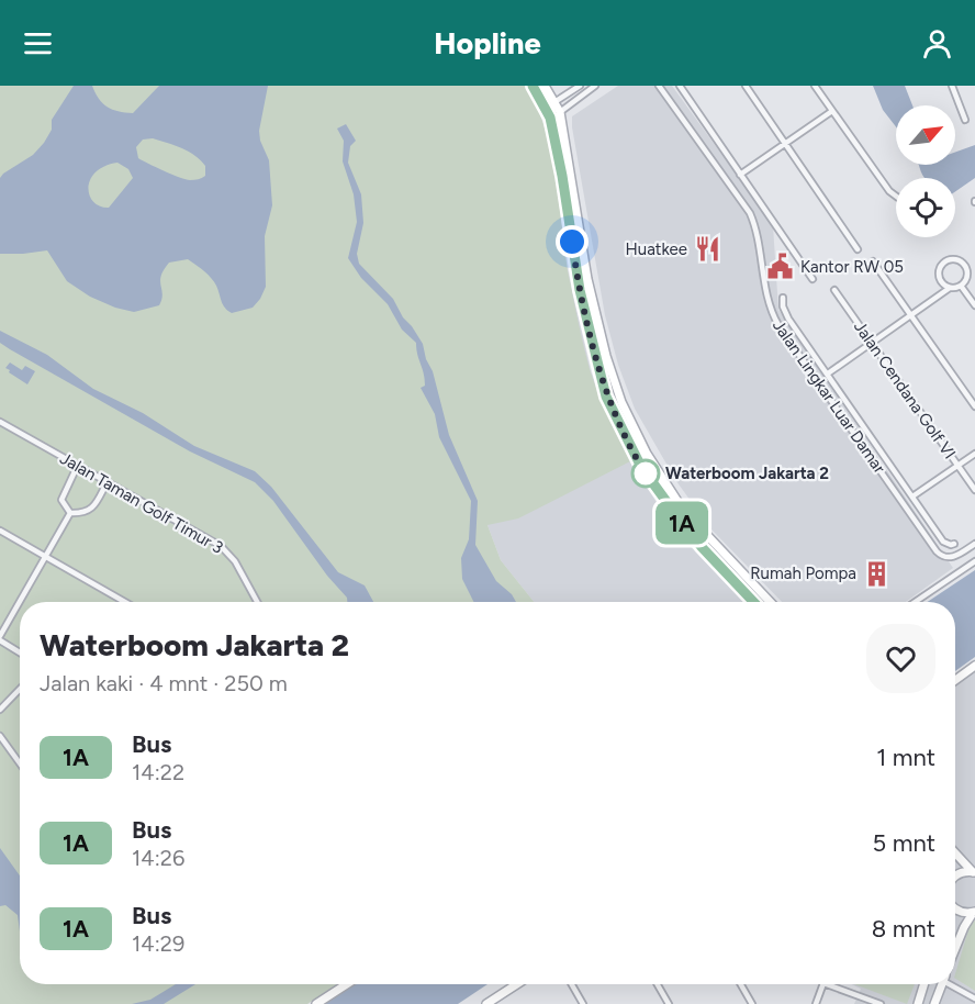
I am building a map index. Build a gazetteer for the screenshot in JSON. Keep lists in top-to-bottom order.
{
  "streets": {
    "street": ["Jalan Cendana Golf VI", "Jalan Lingkar Luar Damar", "Jalan Taman Golf Timur 3"]
  },
  "places": {
    "restaurant": ["Huatkee"],
    "public building": ["Kantor RW 05"],
    "other": ["Waterboom Jakarta 2"],
    "building": ["Rumah Pompa"]
  },
  "lines": ["bus line 1A"],
  "north": "top right",
  "page": {
    "header": "Hopline",
    "on_map": "1A",
    "heading": ["Waterboom Jakarta 2", "Jalan kaki · 4 mnt · 250 m"],
    "list": [
      {
        "mark": "1A",
        "name": "Bus",
        "note": "14:22",
        "value": "1 mnt"
      },
      {
        "mark": "1A",
        "name": "Bus",
        "note": "14:26",
        "value": "5 mnt"
      },
      {
        "mark": "1A",
        "name": "Bus",
        "note": "14:29",
        "value": "8 mnt"
      }
    ]
  }
}
